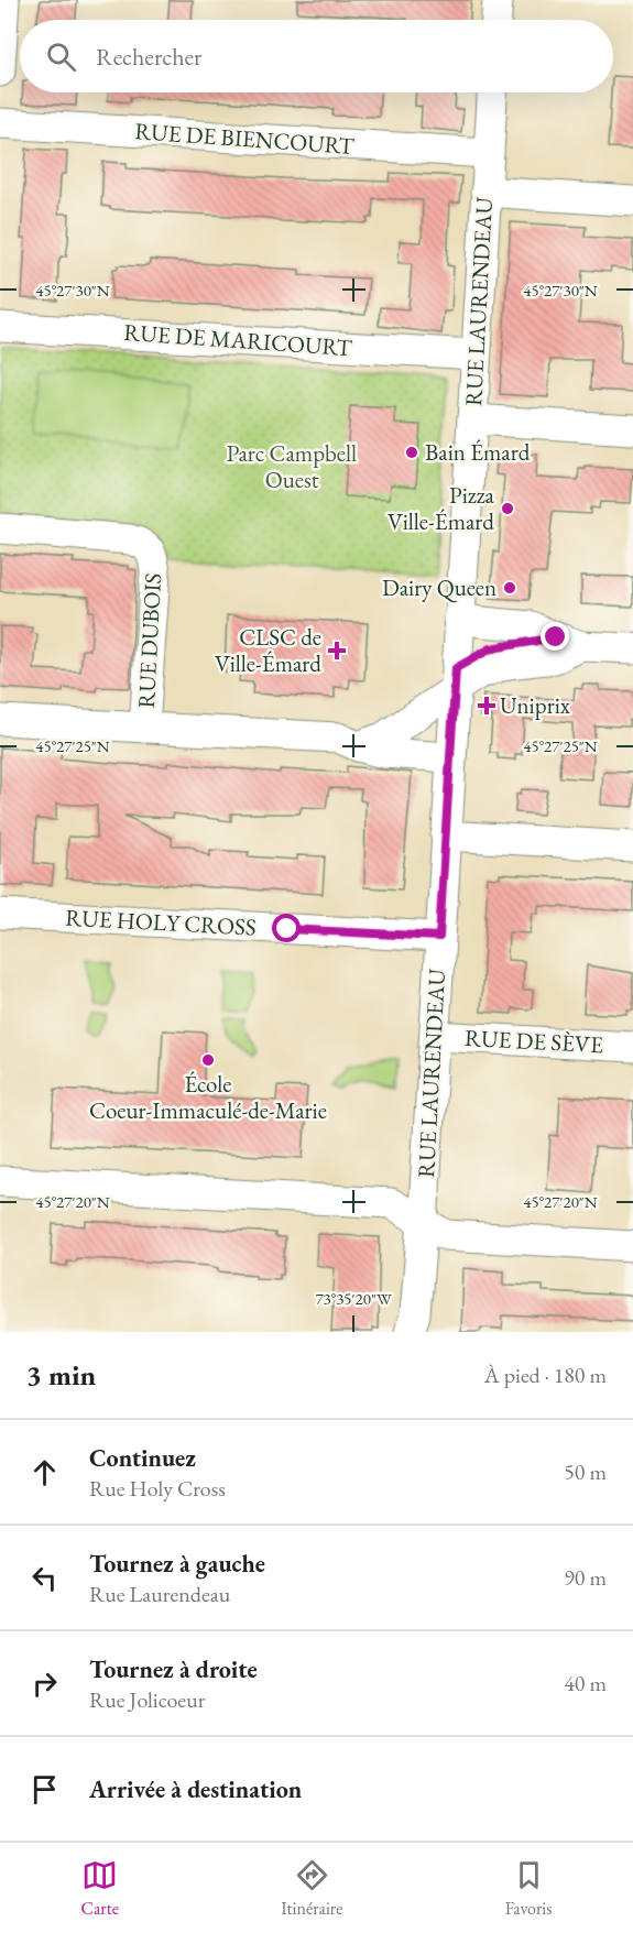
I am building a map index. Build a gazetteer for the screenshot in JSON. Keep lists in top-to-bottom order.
{
  "streets": {
    "street": [
      "RUE DE BIENCOURT",
      "RUE LAURENDEAU",
      "RUE DE MARICOURT",
      "RUE DUBOIS",
      "RUE HOLY CROSS",
      "RUE DE SÈVE"
    ]
  },
  "crossings": [
    ["RUE DE BIENCOURT", "RUE LAURENDEAU"],
    ["RUE LAURENDEAU", "RUE DE MARICOURT"],
    ["RUE LAURENDEAU", "RUE HOLY CROSS"],
    ["RUE LAURENDEAU", "RUE DE SÈVE"]
  ],
  "parks": ["Parc Campbell Ouest"],
  "places": {
    "other": [
      "Bain Émard",
      "Pizza Ville-Émard",
      "Dairy Queen",
      "École Coeur-Immaculé-de-Marie"
    ],
    "health": ["CLSC de Ville-Émard", "Uniprix"]
  },
  "page": {
    "search": "Rechercher",
    "heading": ["3 min", "À pied · 180 m"],
    "list": [
      ["Continuez", "Rue Holy Cross", "50 m"],
      ["Tournez à gauche", "Rue Laurendeau", "90 m"],
      ["Tournez à droite", "Rue Jolicoeur", "40 m"],
      "Arrivée à destination"
    ],
    "nav": ["Carte", "Itinéraire", "Favoris"]
  },
  "coordinates": [
    "45°27'30\"N",
    "45°27'25\"N",
    "45°27'20\"N",
    "73°35'20\"W"
  ]
}
